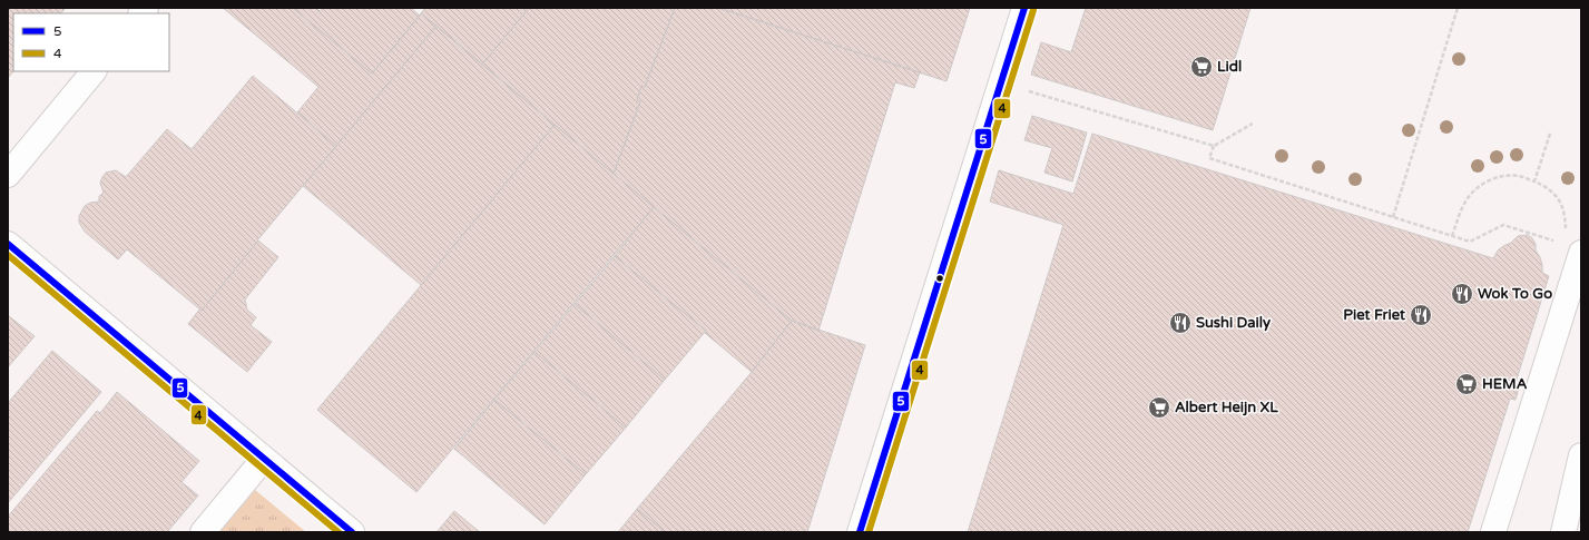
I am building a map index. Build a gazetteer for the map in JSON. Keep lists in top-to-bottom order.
{
  "places": {
    "supermarket": ["Lidl", "HEMA", "Albert Heijn XL"],
    "restaurant": ["Wok To Go", "Piet Friet", "Sushi Daily"]
  },
  "lines": ["transit line 5", "transit line 4"],
  "legend": ["5", "4"]
}
